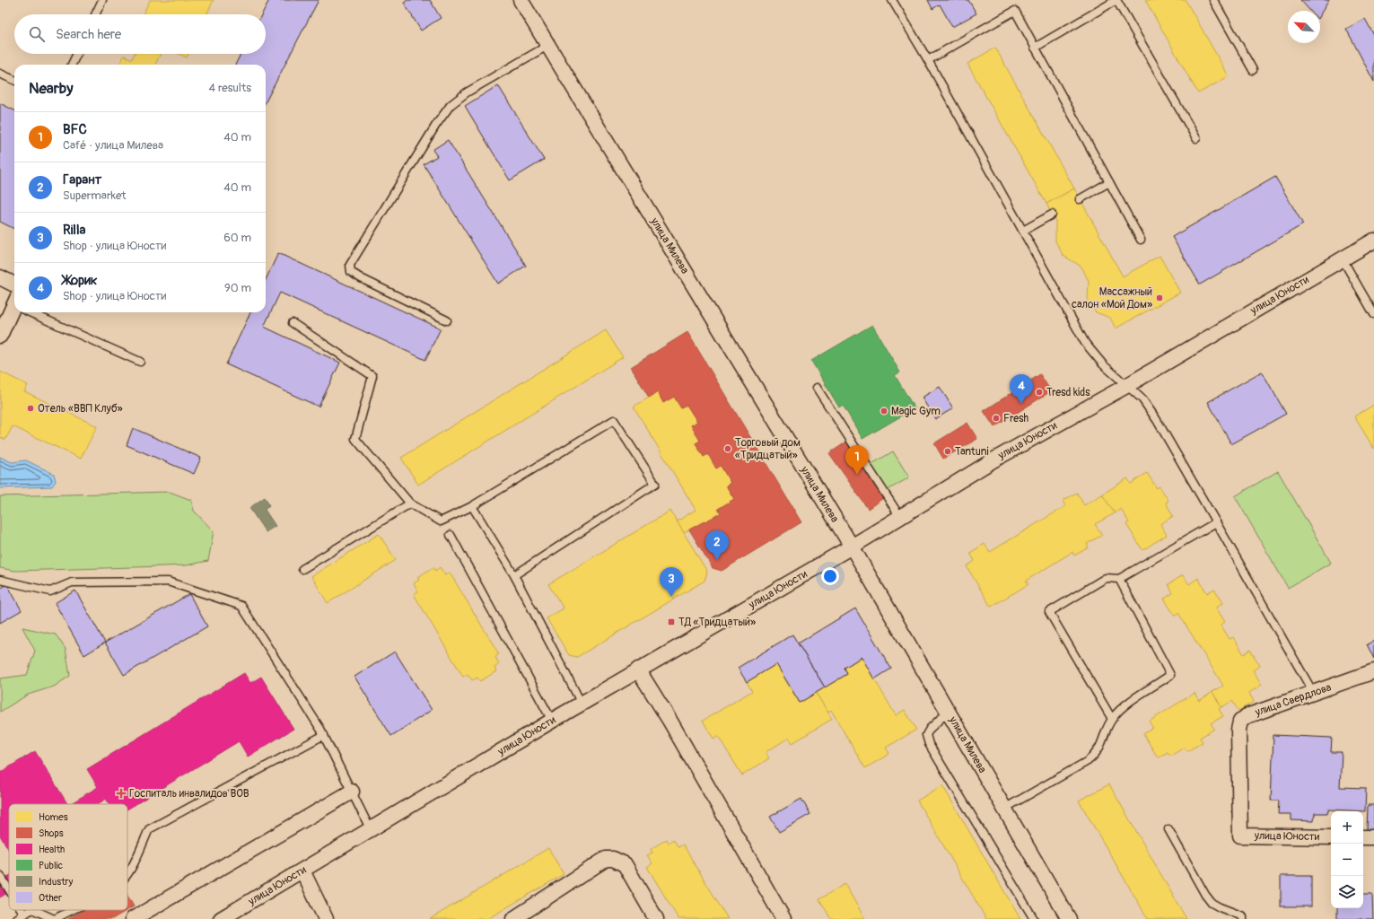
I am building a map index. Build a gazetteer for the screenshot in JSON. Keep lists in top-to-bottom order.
{
  "streets": {
    "street": ["улица Милева", "улица Юности", "улица Свердлова"]
  },
  "crossings": [
    ["улица Милева", "улица Юности"],
    ["улица Юности", "улица Свердлова"]
  ],
  "places": {
    "other": [
      "Массажный салон «Мой Дом»",
      "Tresd kids",
      "Отель «ВВП Клуб»",
      "Magic Gym",
      "Fresh",
      "Торговый дом «Тридцатый»",
      "Tantuni"
    ],
    "transit": ["ТД «Тридцатый»"],
    "health": ["Госпиталь инвалидов ВОВ"]
  },
  "legend": [
    "Homes",
    "Shops",
    "Health",
    "Public",
    "Industry",
    "Other"
  ],
  "north": "top left",
  "page": {
    "search": "Search here",
    "heading": ["Nearby", "4 results"],
    "list": [
      {
        "mark": "1",
        "name": "BFC",
        "note": "Café · улица Милева",
        "value": "40 m"
      },
      {
        "mark": "2",
        "name": "Гарант",
        "note": "Supermarket",
        "value": "40 m"
      },
      {
        "mark": "3",
        "name": "Rilla",
        "note": "Shop · улица Юности",
        "value": "60 m"
      },
      {
        "mark": "4",
        "name": "Жорик",
        "note": "Shop · улица Юности",
        "value": "90 m"
      }
    ],
    "pins": [
      "4",
      "1",
      "2",
      "3"
    ],
    "map_buttons": ["+", "−"]
  }
}
